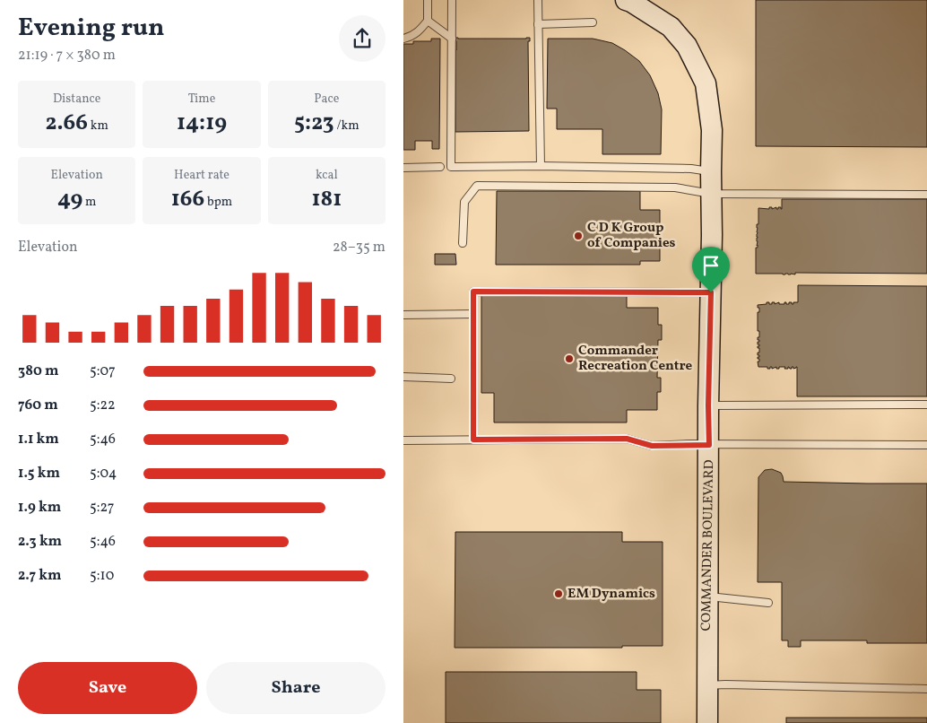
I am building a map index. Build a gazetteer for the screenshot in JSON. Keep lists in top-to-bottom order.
{
  "streets": {
    "street": ["COMMANDER BOULEVARD"]
  },
  "places": ["C D K Group of Companies", "Commander Recreation Centre", "EM Dynamics"],
  "page": {
    "heading": ["Evening run", "21:19 · 7 × 380 m"],
    "stats": [
      ["Distance", "2.66 km"],
      ["Time", "14:19"],
      ["Pace", "5:23 /km"],
      ["Elevation", "49 m"],
      ["Heart rate", "166 bpm"],
      ["kcal", "181"]
    ],
    "chart": ["Elevation", "28–35 m"],
    "list": [
      {
        "name": "380 m",
        "note": "5:07"
      },
      {
        "name": "760 m",
        "note": "5:22"
      },
      {
        "name": "1.1 km",
        "note": "5:46"
      },
      {
        "name": "1.5 km",
        "note": "5:04"
      },
      {
        "name": "1.9 km",
        "note": "5:27"
      },
      {
        "name": "2.3 km",
        "note": "5:46"
      },
      {
        "name": "2.7 km",
        "note": "5:10"
      }
    ],
    "buttons": ["Save", "Share"]
  }
}
